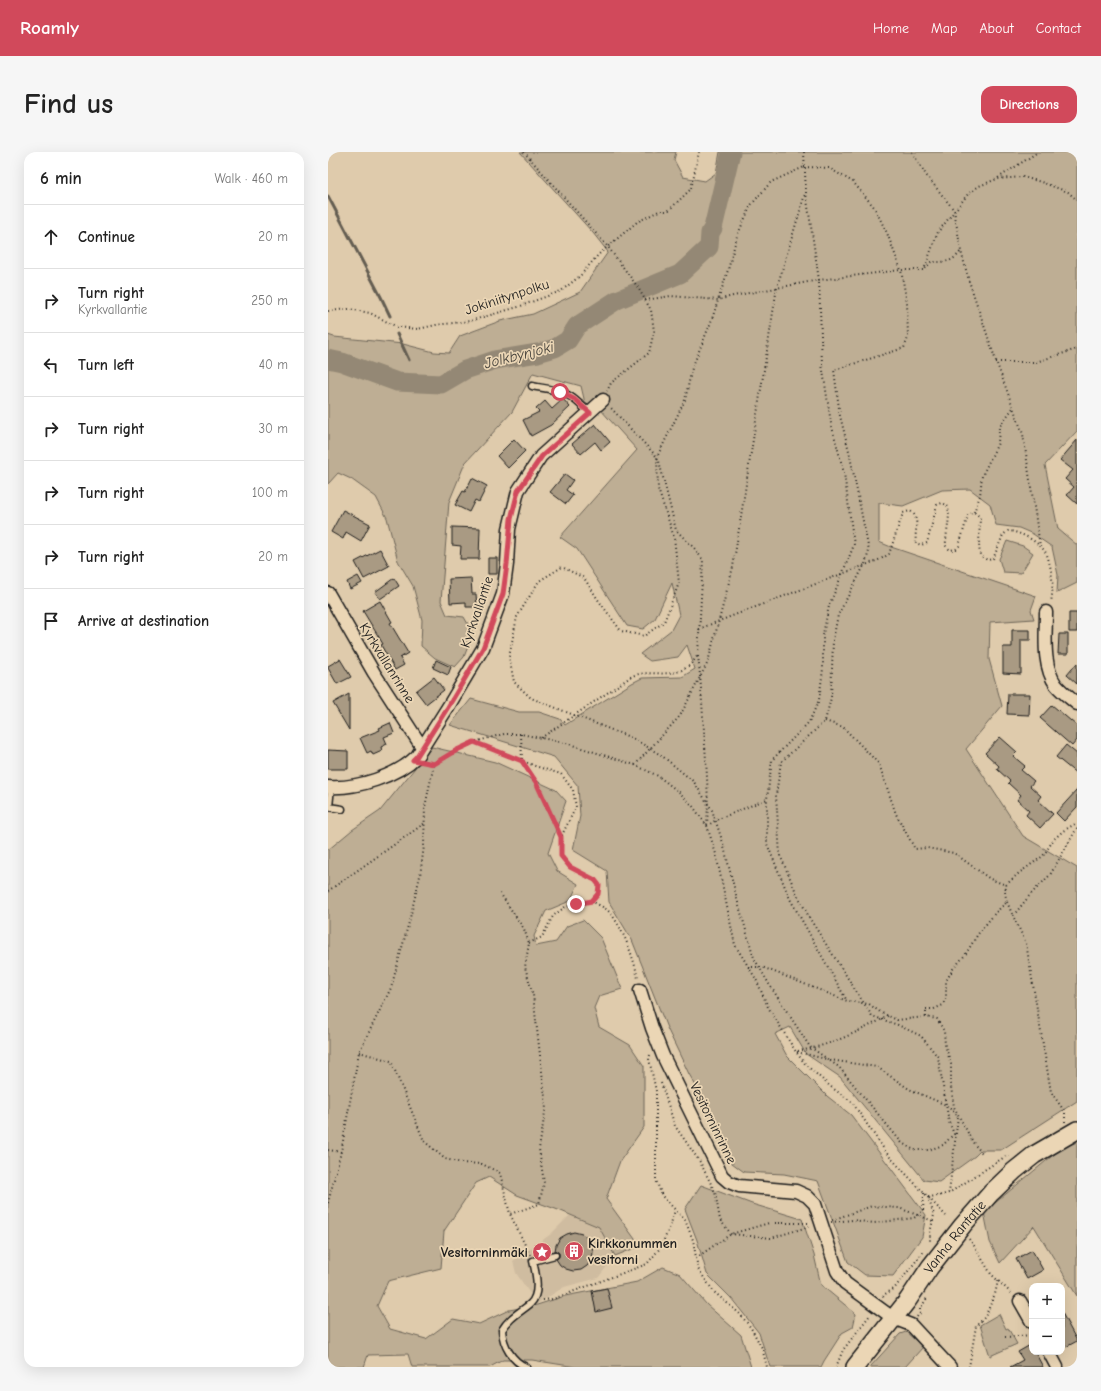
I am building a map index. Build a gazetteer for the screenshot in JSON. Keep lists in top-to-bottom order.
{
  "streets": {
    "main road": ["Vanha Rantatie"],
    "street": ["Kyrkvallantie", "Kyrkvallanrinne", "Vesitorninrinne"],
    "path": ["Jokiniitynpolku"]
  },
  "crossings": [
    ["Kyrkvallantie", "Kyrkvallanrinne"],
    ["Vesitorninrinne", "Vanha Rantatie"]
  ],
  "water": ["Jolkbynjoki"],
  "places": {
    "building": ["Kirkkonummen vesitorni"],
    "place": ["Vesitorninmäki"]
  },
  "page": {
    "header": "Roamly",
    "nav": [
      "Home",
      "Map",
      "About",
      "Contact"
    ],
    "buttons": "Directions",
    "title": "Find us",
    "heading": ["6 min", "Walk · 460 m"],
    "list": [
      ["Continue", "20 m"],
      ["Turn right", "Kyrkvallantie", "250 m"],
      ["Turn left", "40 m"],
      ["Turn right", "30 m"],
      ["Turn right", "100 m"],
      ["Turn right", "20 m"],
      "Arrive at destination"
    ],
    "map_buttons": ["+", "−"]
  }
}
